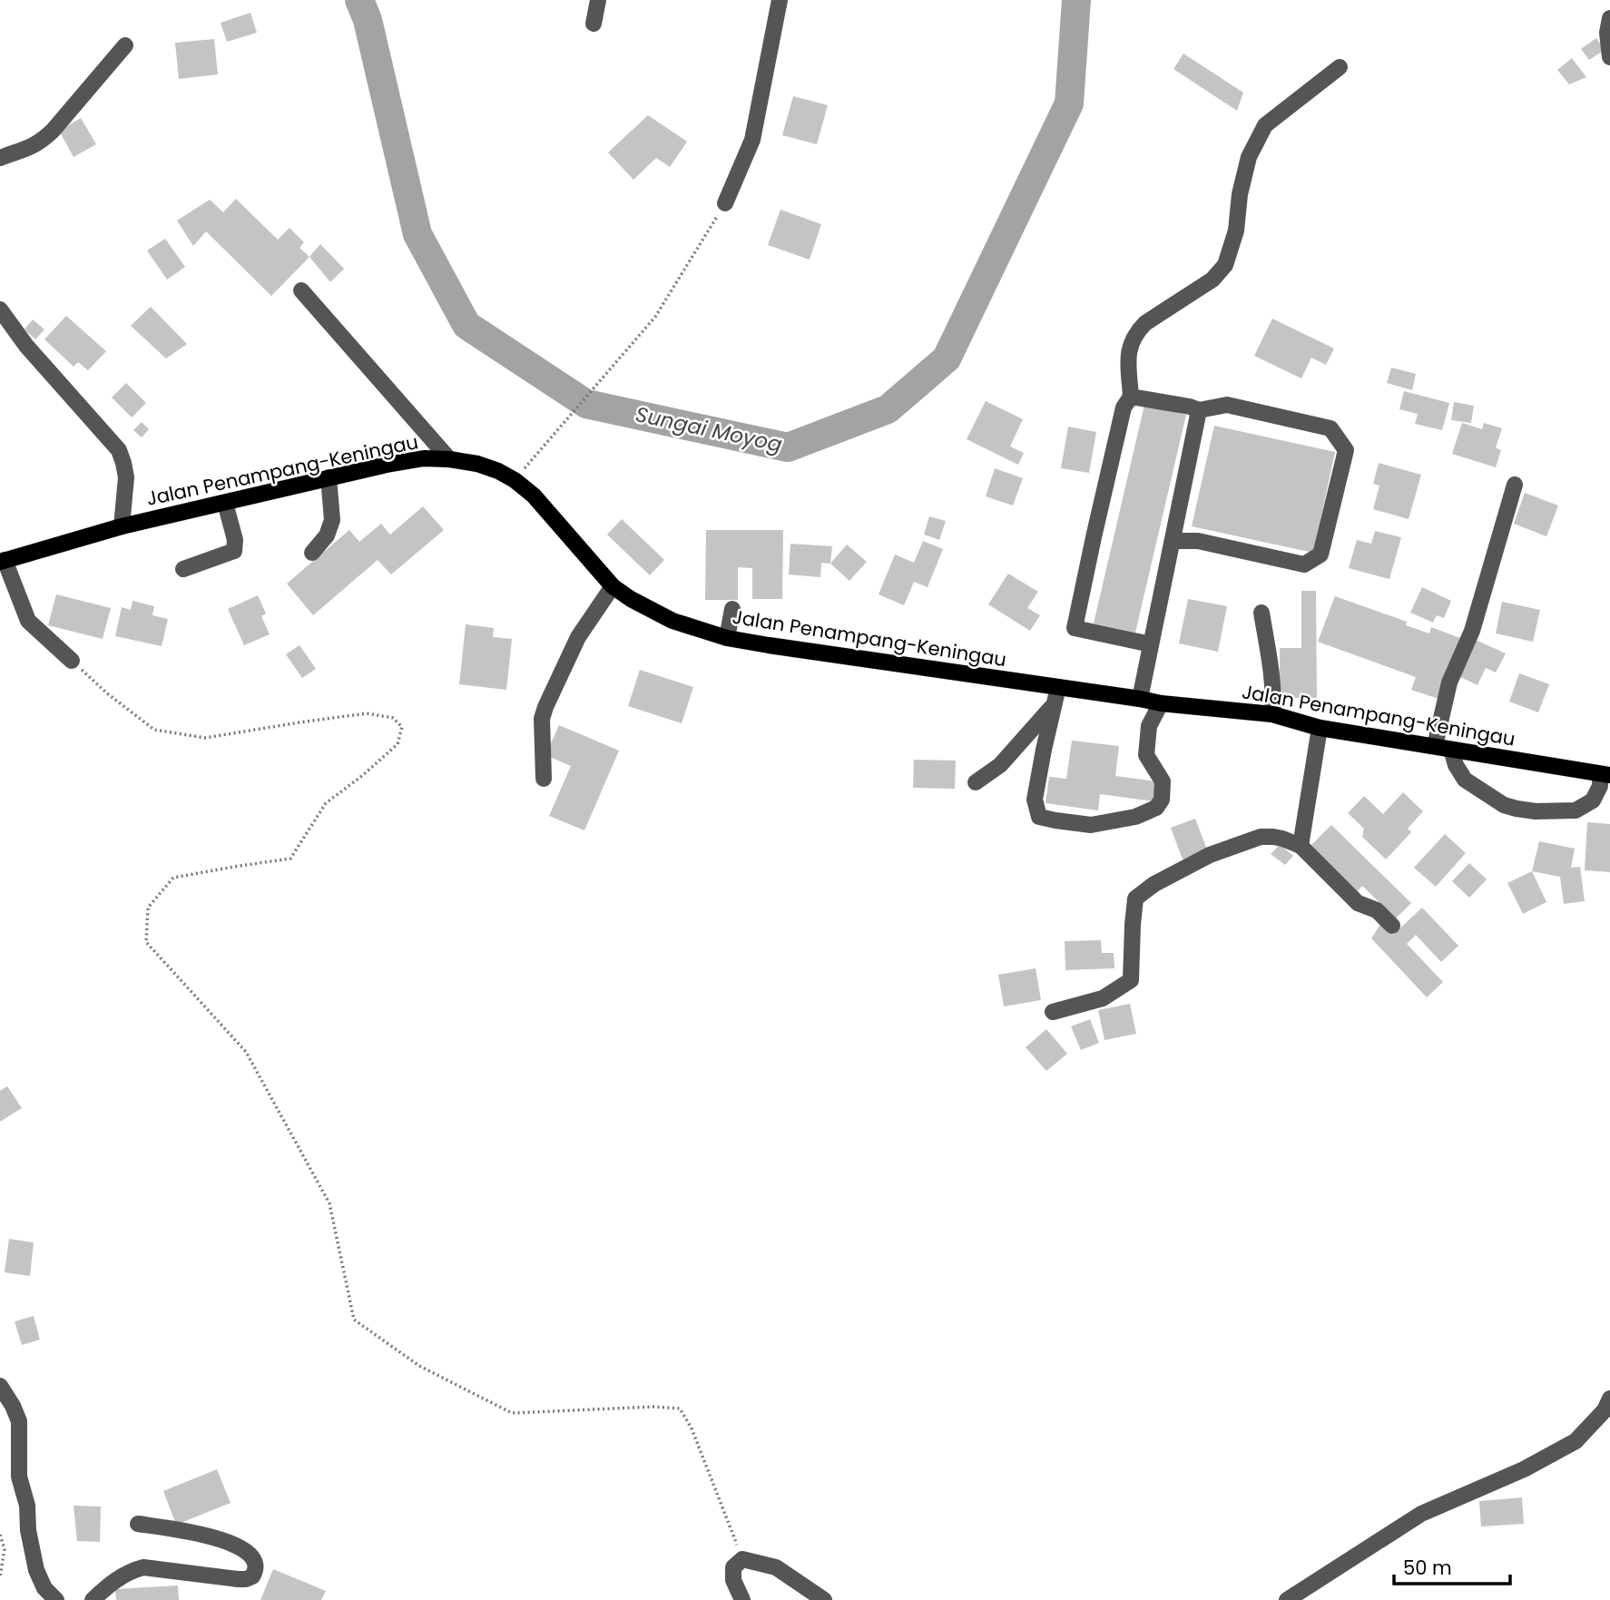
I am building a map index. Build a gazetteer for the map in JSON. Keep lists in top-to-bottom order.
{
  "streets": {
    "main road": ["Jalan Penampang-Keningau"]
  },
  "water": ["Sungai Moyog"],
  "scale_bar": "50 m"
}
